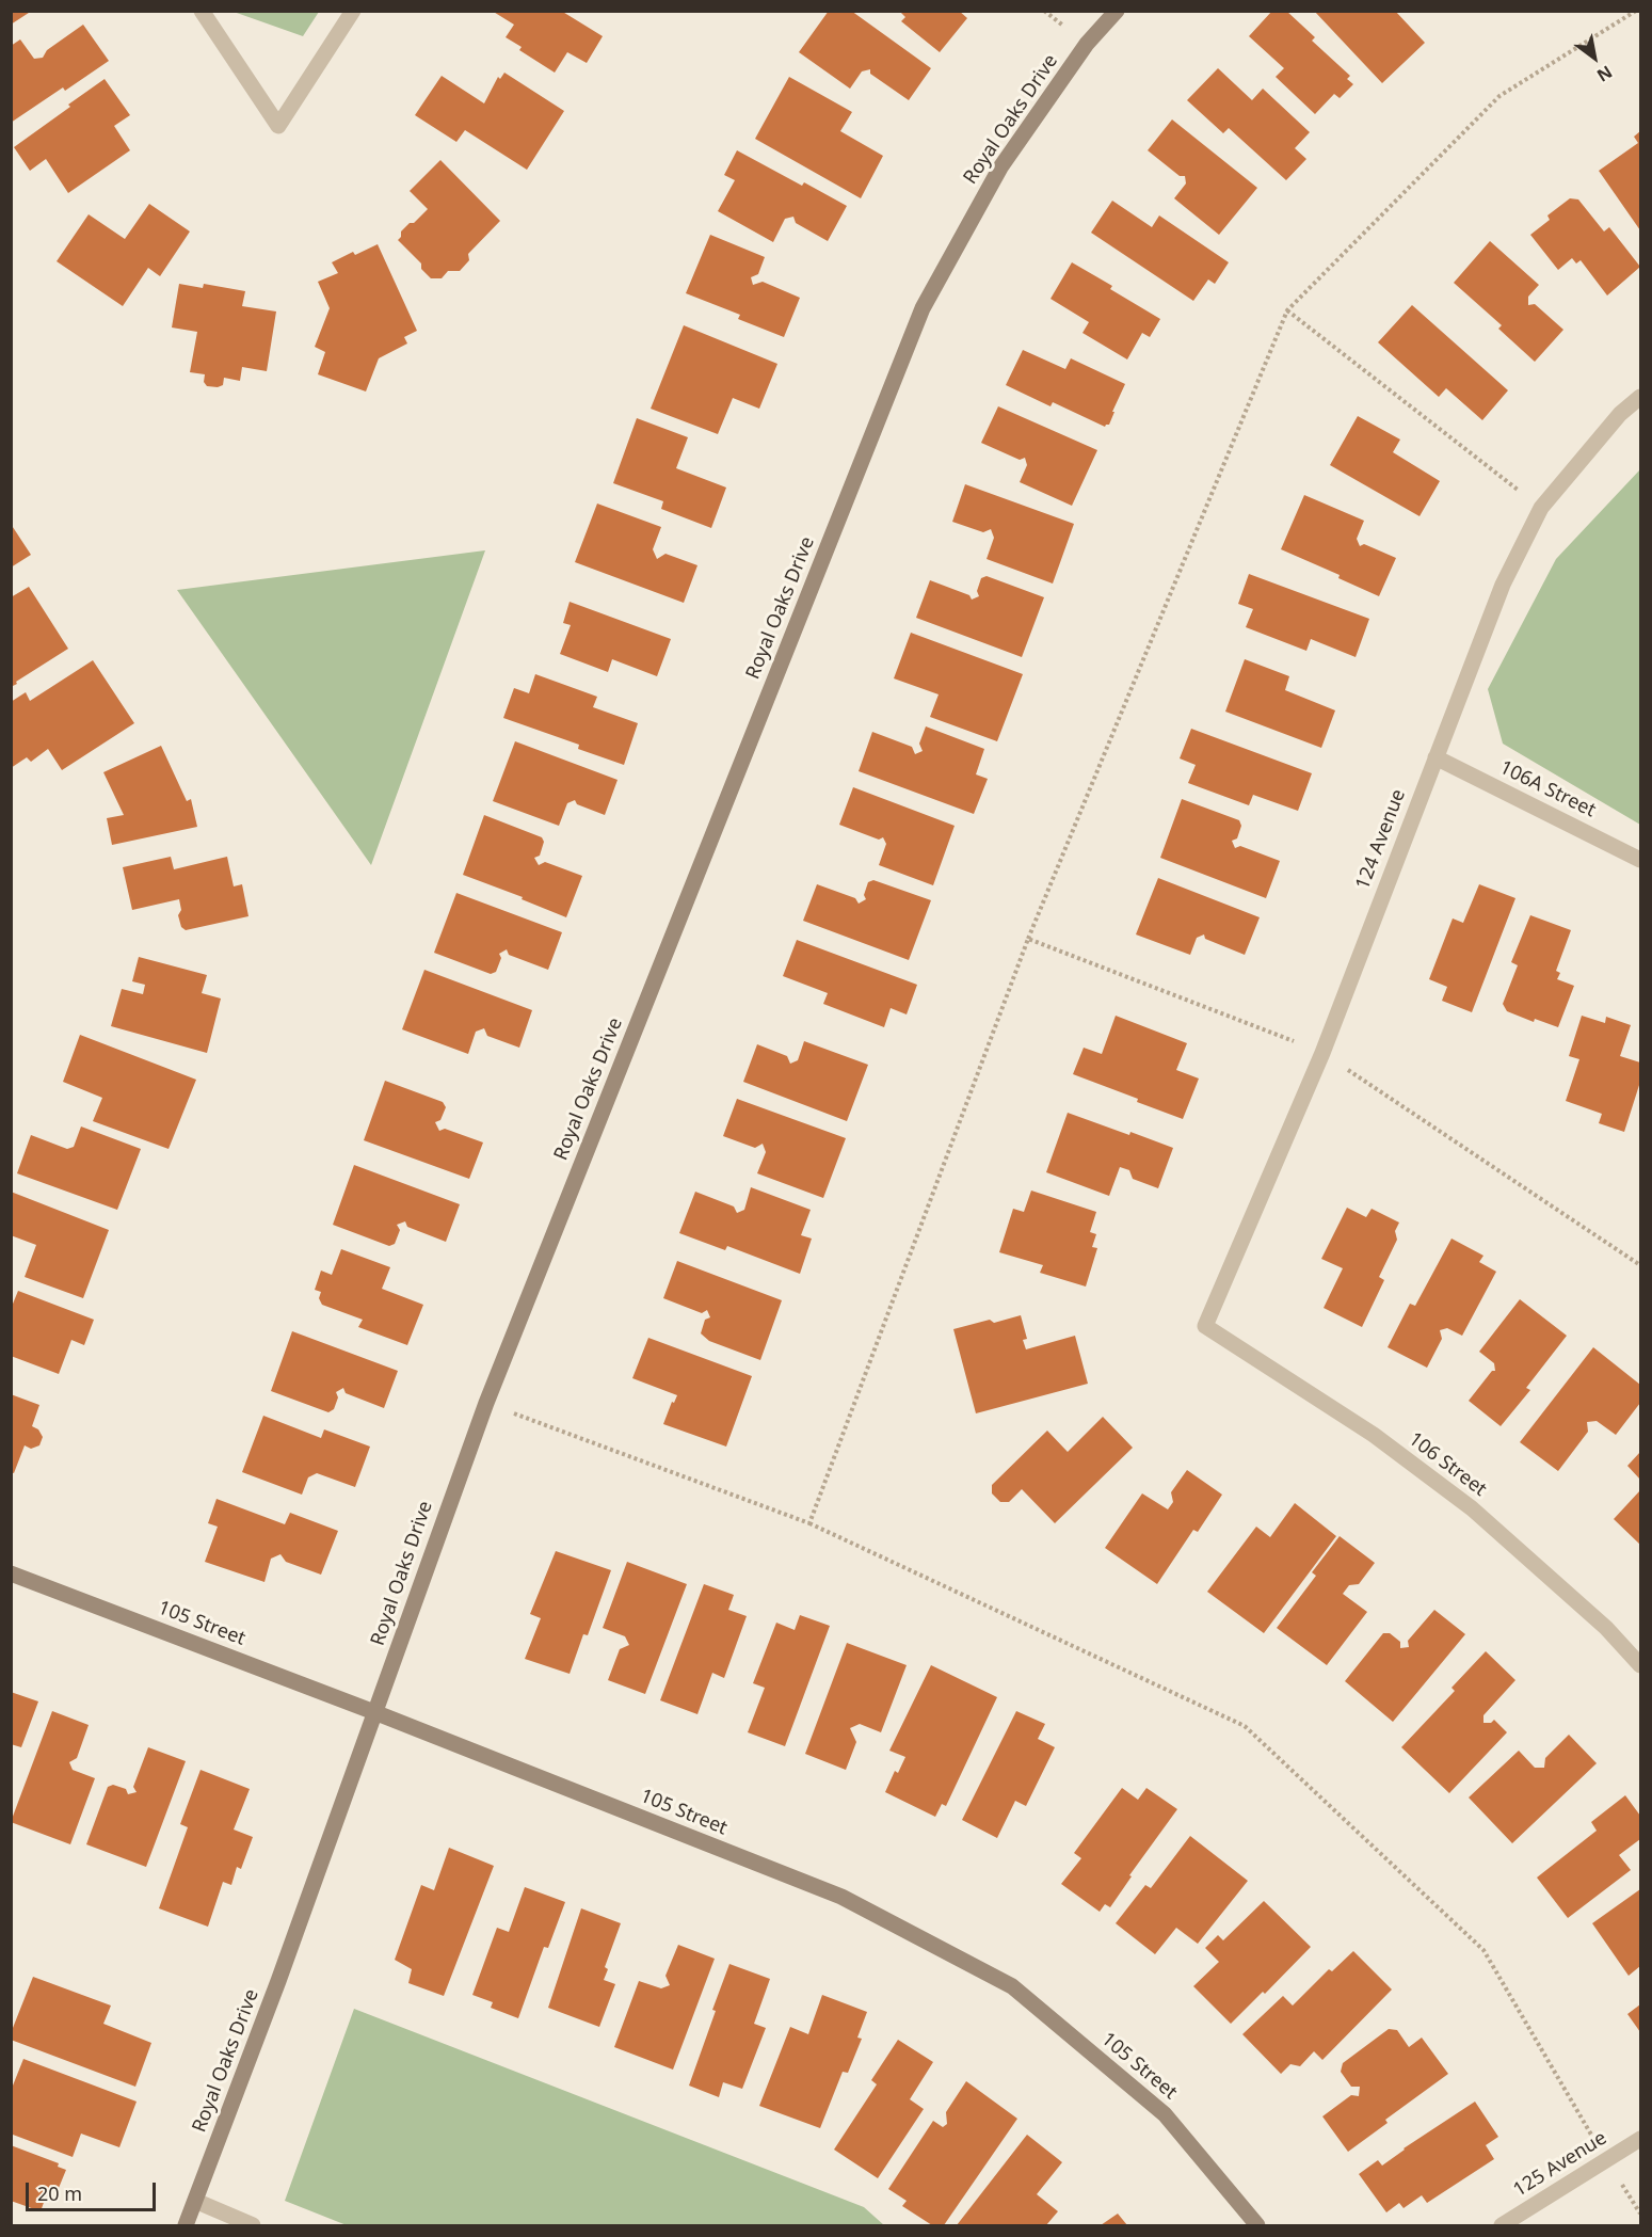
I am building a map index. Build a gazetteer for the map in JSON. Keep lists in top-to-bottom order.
{
  "streets": {
    "street": [
      "Royal Oaks Drive",
      "106A Street",
      "124 Avenue",
      "106 Street",
      "105 Street",
      "125 Avenue"
    ]
  },
  "crossings": [
    ["Royal Oaks Drive", "105 Street"],
    ["106A Street", "124 Avenue"],
    ["124 Avenue", "106 Street"]
  ],
  "scale_bar": "20 m",
  "north": "bottom right"
}
